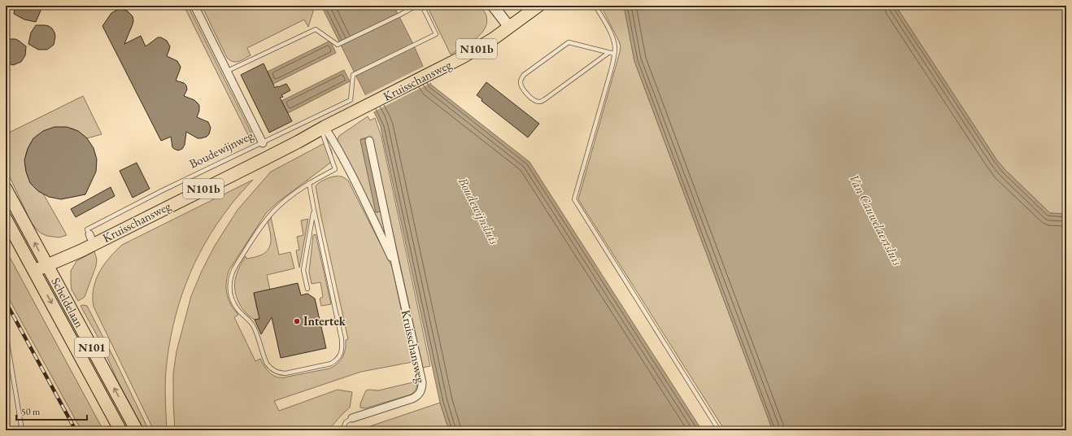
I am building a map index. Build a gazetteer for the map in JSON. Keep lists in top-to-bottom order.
{
  "streets": {
    "main road": [
      "N101b",
      "Kruisschansweg",
      "Scheldelaan",
      "N101"
    ],
    "street": ["Boudewijnweg"]
  },
  "crossings": [
    ["Kruisschansweg", "Boudewijnweg"],
    ["Kruisschansweg", "Scheldelaan"]
  ],
  "water": ["Boudewijnsluis", "Van Cauwelaertsluis"],
  "places": ["Intertek"],
  "scale_bar": "50 m"
}
